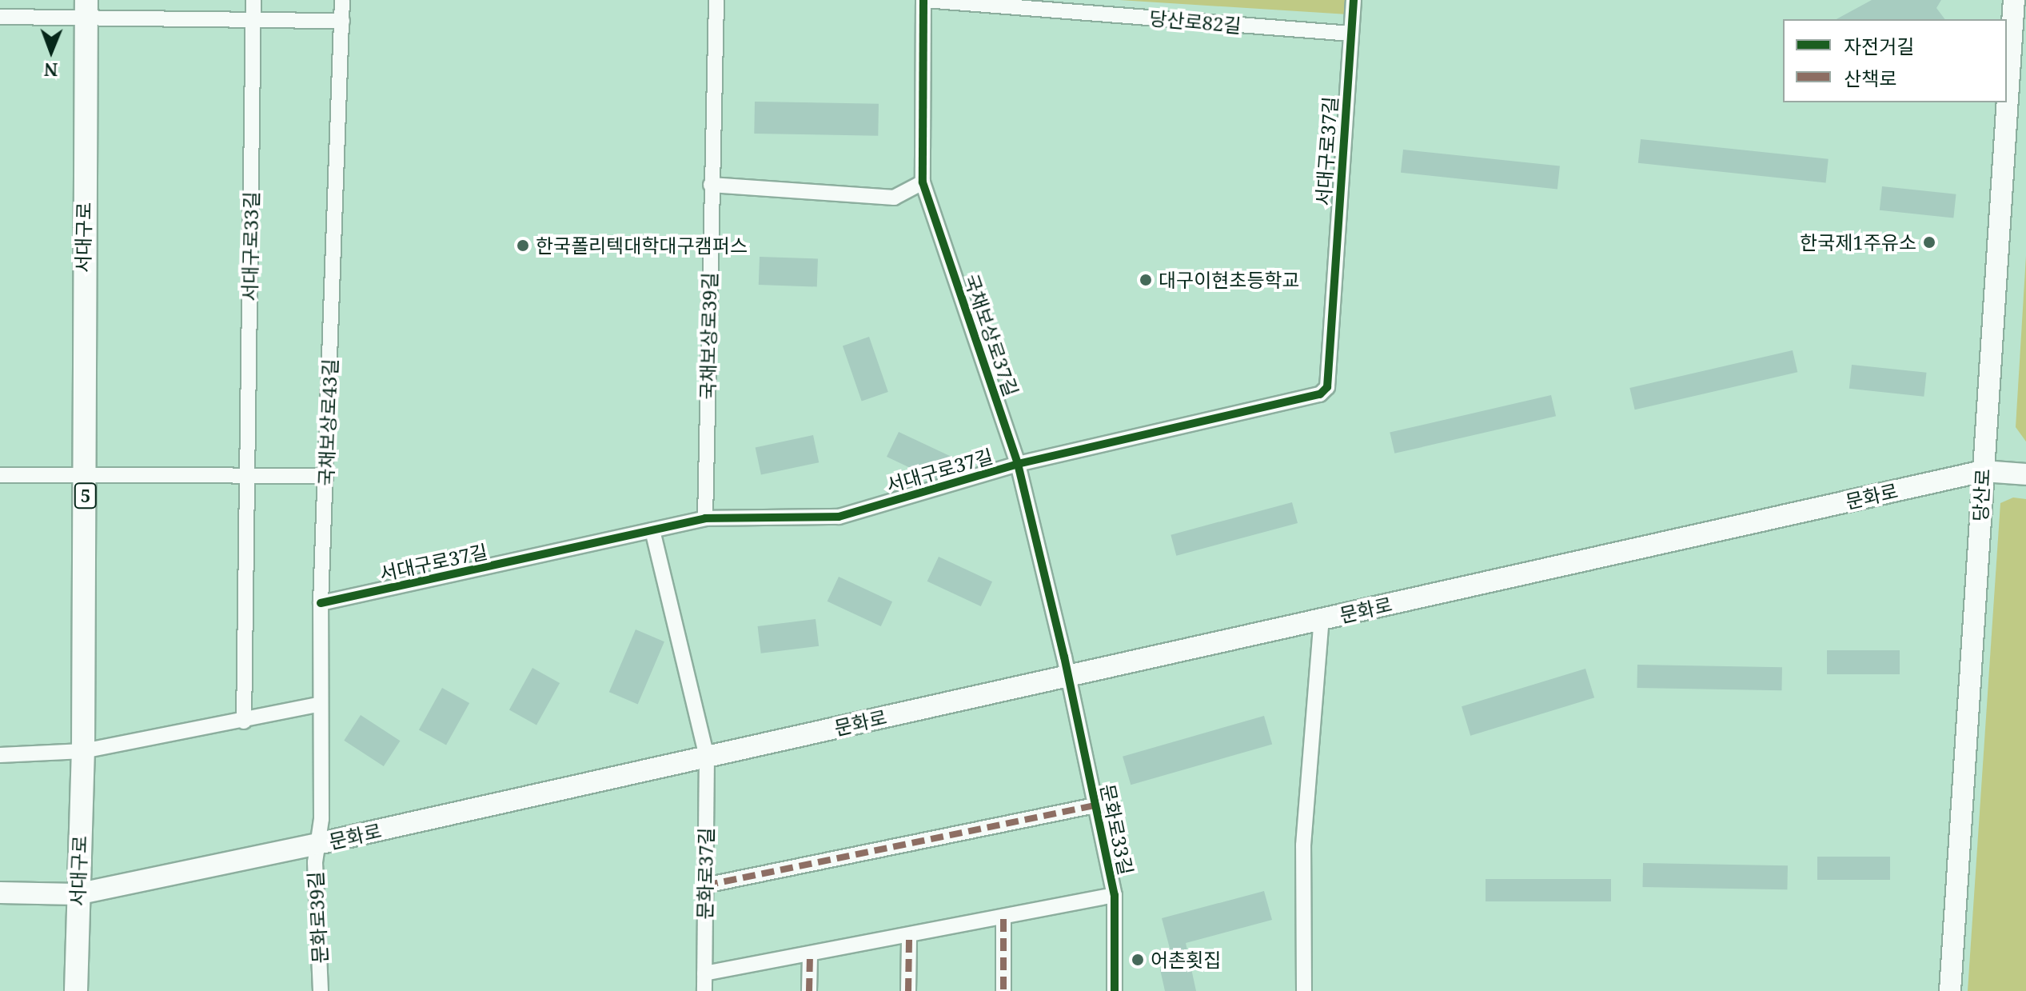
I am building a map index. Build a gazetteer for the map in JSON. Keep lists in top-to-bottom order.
{
  "streets": {
    "main road": [
      "서대구로",
      "당산로",
      "5",
      "문화로"
    ],
    "street": [
      "당산로82길",
      "서대구로37길",
      "서대구로33길",
      "국채보상로37길",
      "국채보상로39길",
      "국채보상로43길",
      "문화로33길",
      "문화로37길",
      "문화로39길"
    ]
  },
  "crossings": [
    ["당산로82길", "서대구로37길"],
    ["당산로82길", "국채보상로37길"],
    ["서대구로37길", "국채보상로37길"],
    ["서대구로37길", "국채보상로39길"],
    ["서대구로37길", "국채보상로43길"],
    ["서대구로", "문화로"],
    ["국채보상로37길", "문화로"],
    ["국채보상로37길", "문화로33길"],
    ["국채보상로43길", "문화로"],
    ["국채보상로43길", "문화로39길"],
    ["당산로", "문화로"],
    ["문화로", "문화로33길"],
    ["문화로", "문화로37길"],
    ["문화로", "문화로39길"],
    ["문화로33길", "문화로37길"]
  ],
  "places": [
    "한국제1주유소",
    "한국폴리텍대학대구캠퍼스",
    "대구이현초등학교",
    "어촌횟집"
  ],
  "legend": ["자전거길", "산책로"],
  "north": "bottom"
}
